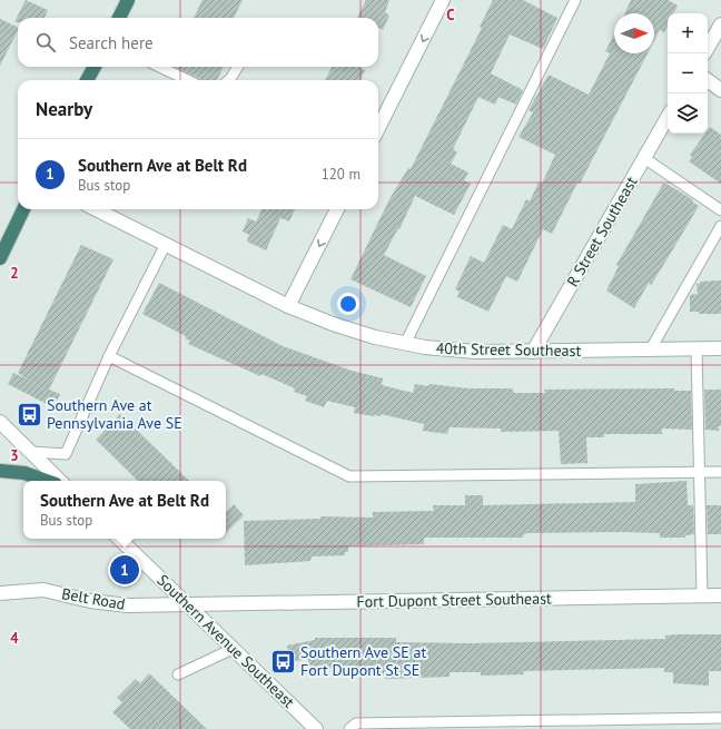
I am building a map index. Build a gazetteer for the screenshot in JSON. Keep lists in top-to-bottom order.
{
  "streets": {
    "street": [
      "R Street Southeast",
      "40th Street Southeast",
      "Belt Road",
      "Fort Dupont Street Southeast",
      "Southern Avenue Southeast"
    ]
  },
  "crossings": [
    ["R Street Southeast", "40th Street Southeast"],
    ["Belt Road", "Fort Dupont Street Southeast"],
    ["Belt Road", "Southern Avenue Southeast"],
    ["Fort Dupont Street Southeast", "Southern Avenue Southeast"]
  ],
  "places": {
    "bus stop": ["Southern Ave at Pennsylvania Ave SE", "Southern Ave SE at Fort Dupont St SE"]
  },
  "north": "right",
  "page": {
    "map_buttons": ["+", "−"],
    "search": "Search here",
    "heading": "Nearby",
    "list": [
      {
        "mark": "1",
        "name": "Southern Ave at Belt Rd",
        "note": "Bus stop",
        "value": "120 m"
      }
    ],
    "popup": ["Southern Ave at Belt Rd", "Bus stop"],
    "pins": "1"
  },
  "grid": {
    "columns": ["C"],
    "rows": ["2", "3", "4"]
  }
}
